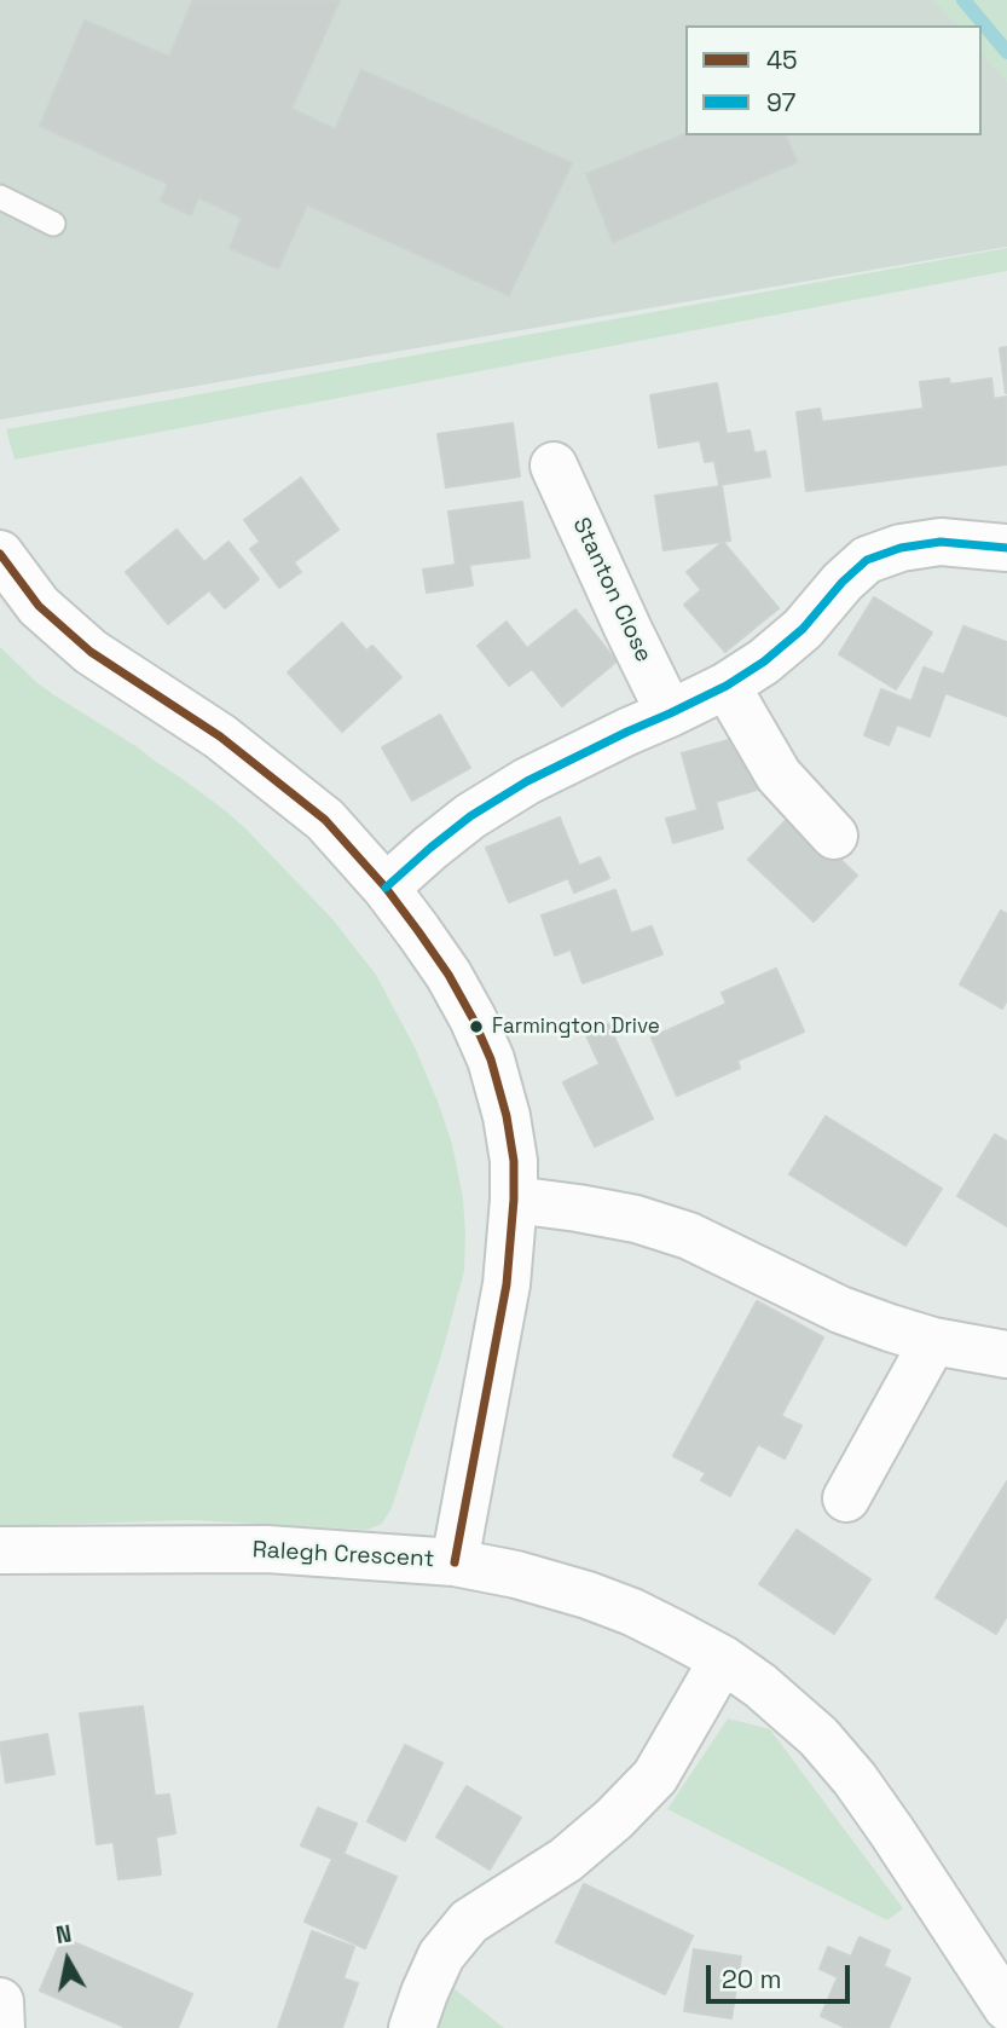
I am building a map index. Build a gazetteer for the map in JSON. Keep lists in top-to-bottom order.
{
  "streets": {
    "street": ["Stanton Close", "Ralegh Crescent"]
  },
  "places": ["Farmington Drive"],
  "lines": ["transit line 97", "transit line 45"],
  "legend": ["45", "97"],
  "scale_bar": "20 m",
  "north": "top"
}
